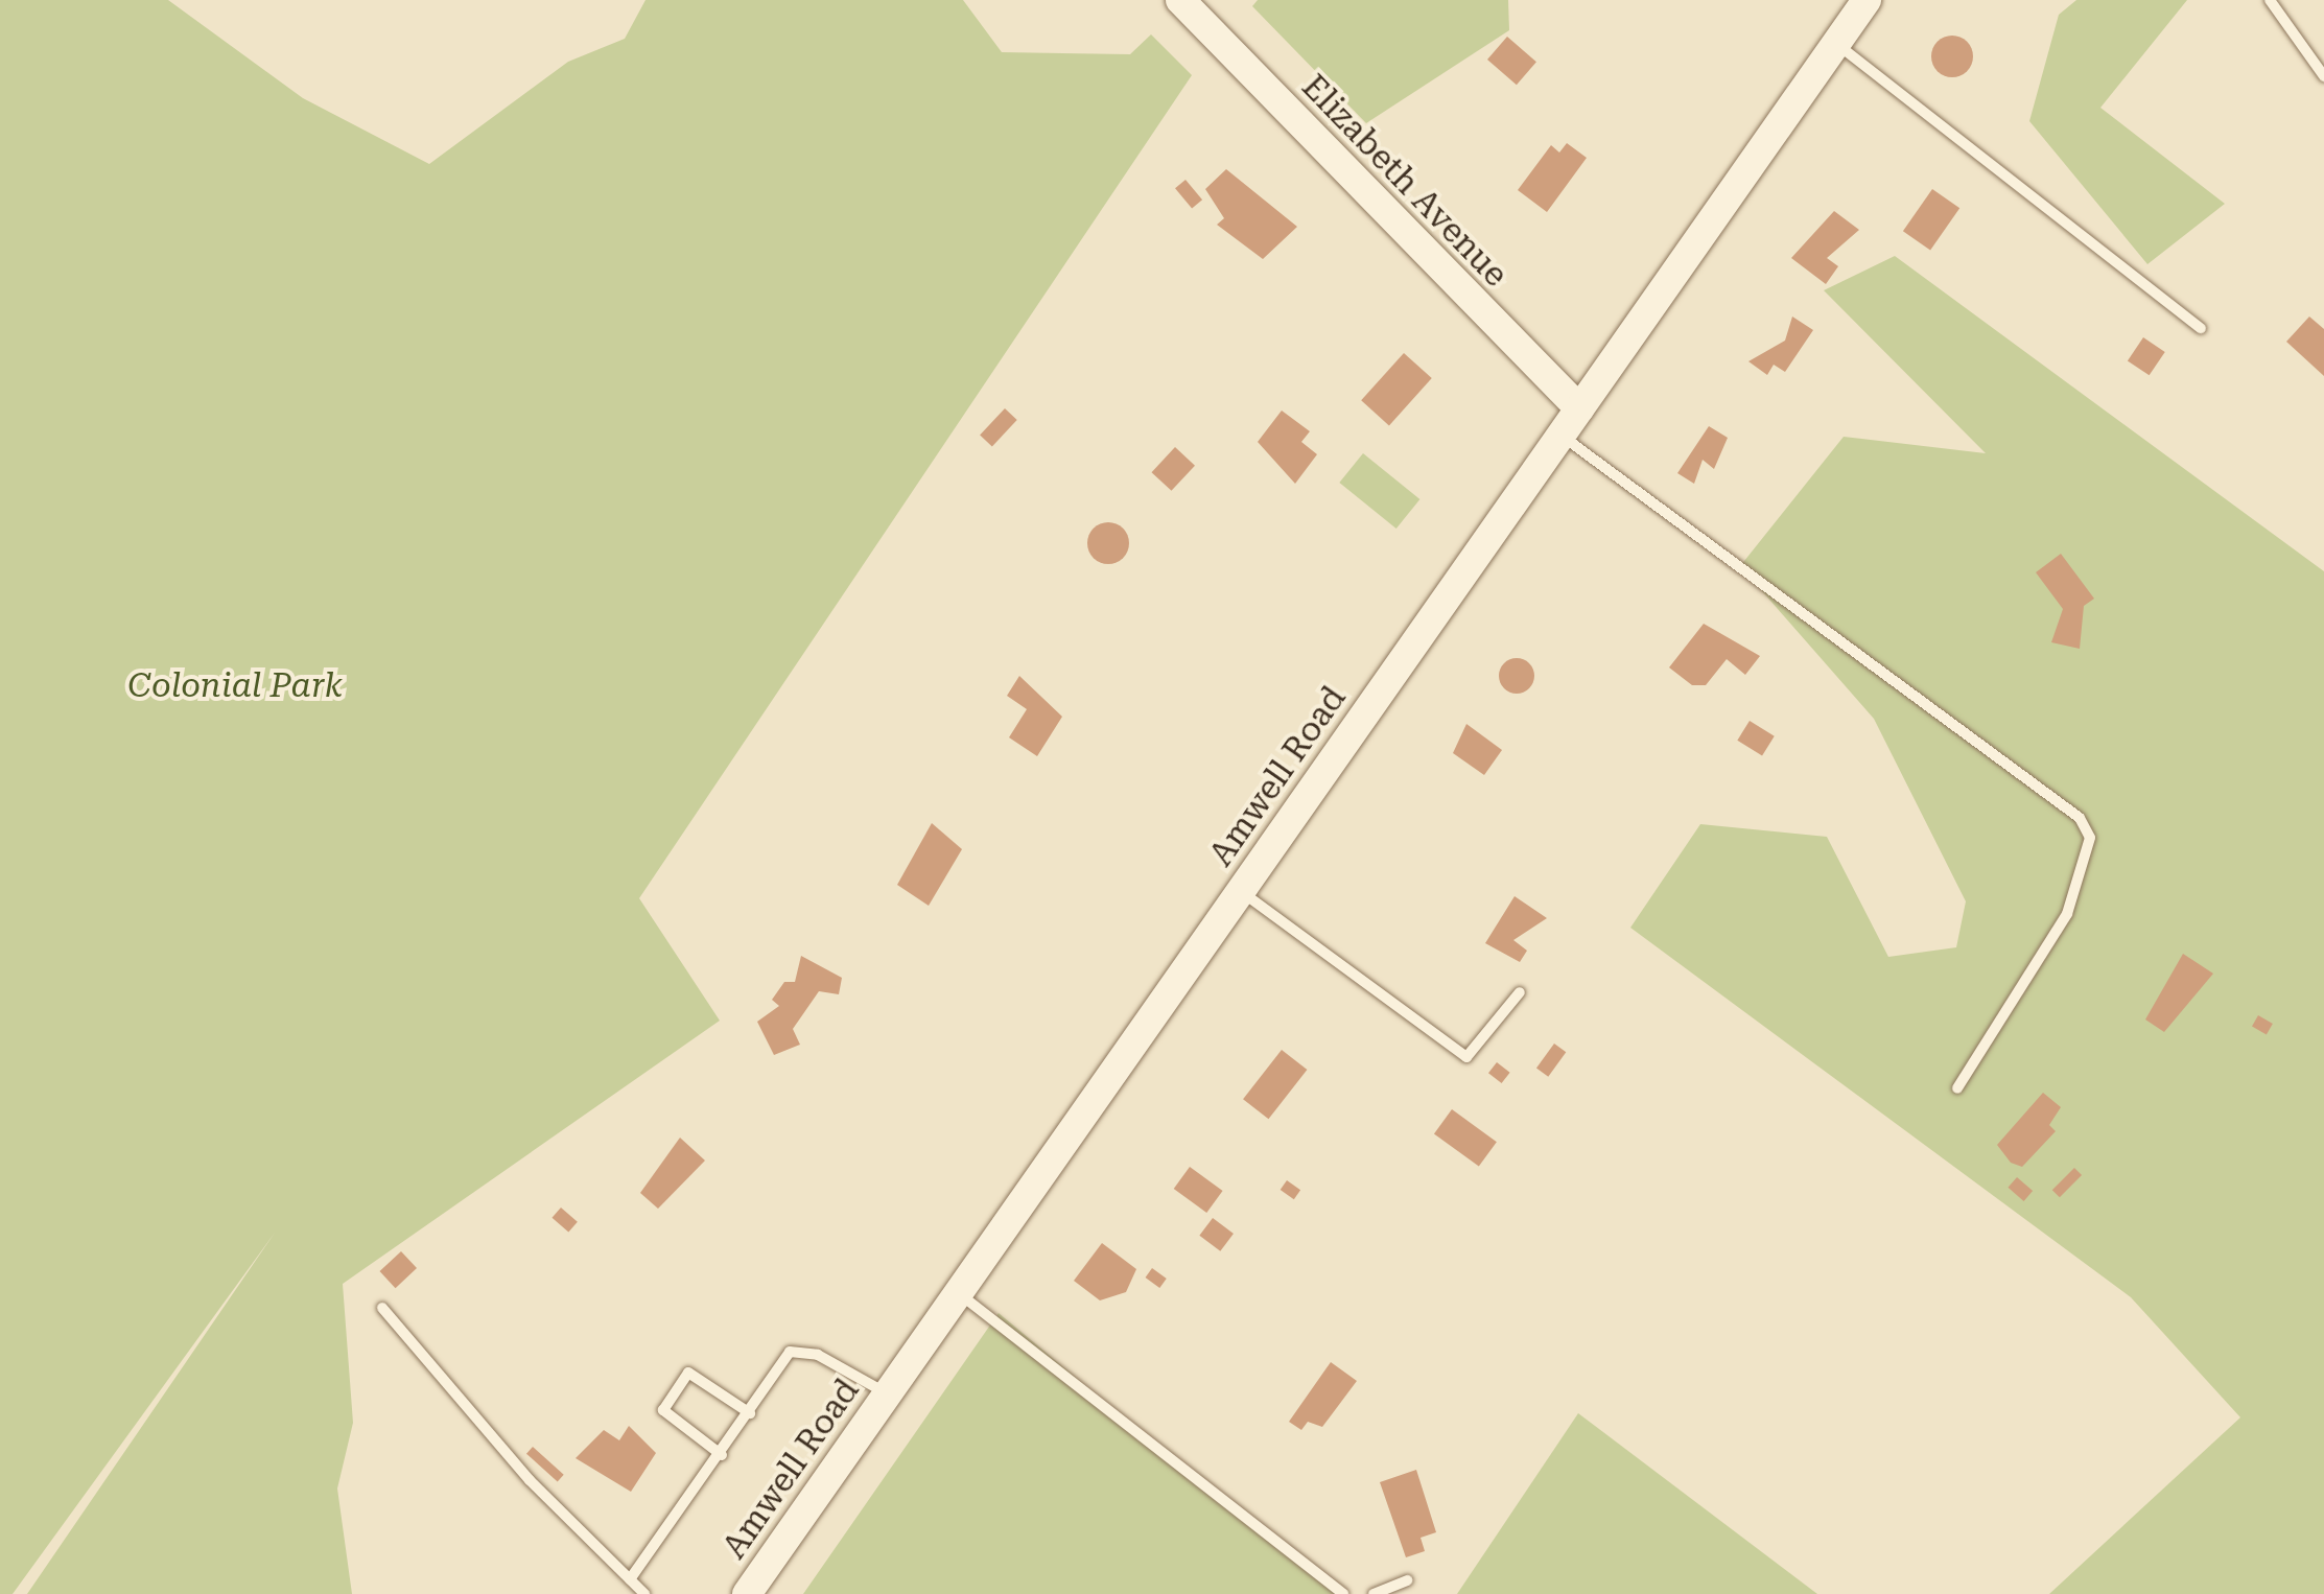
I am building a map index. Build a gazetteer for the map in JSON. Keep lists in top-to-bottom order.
{
  "streets": {
    "main road": ["Elizabeth Avenue", "Amwell Road"]
  },
  "crossings": [
    ["Elizabeth Avenue", "Amwell Road"]
  ],
  "parks": ["Colonial Park"]
}
